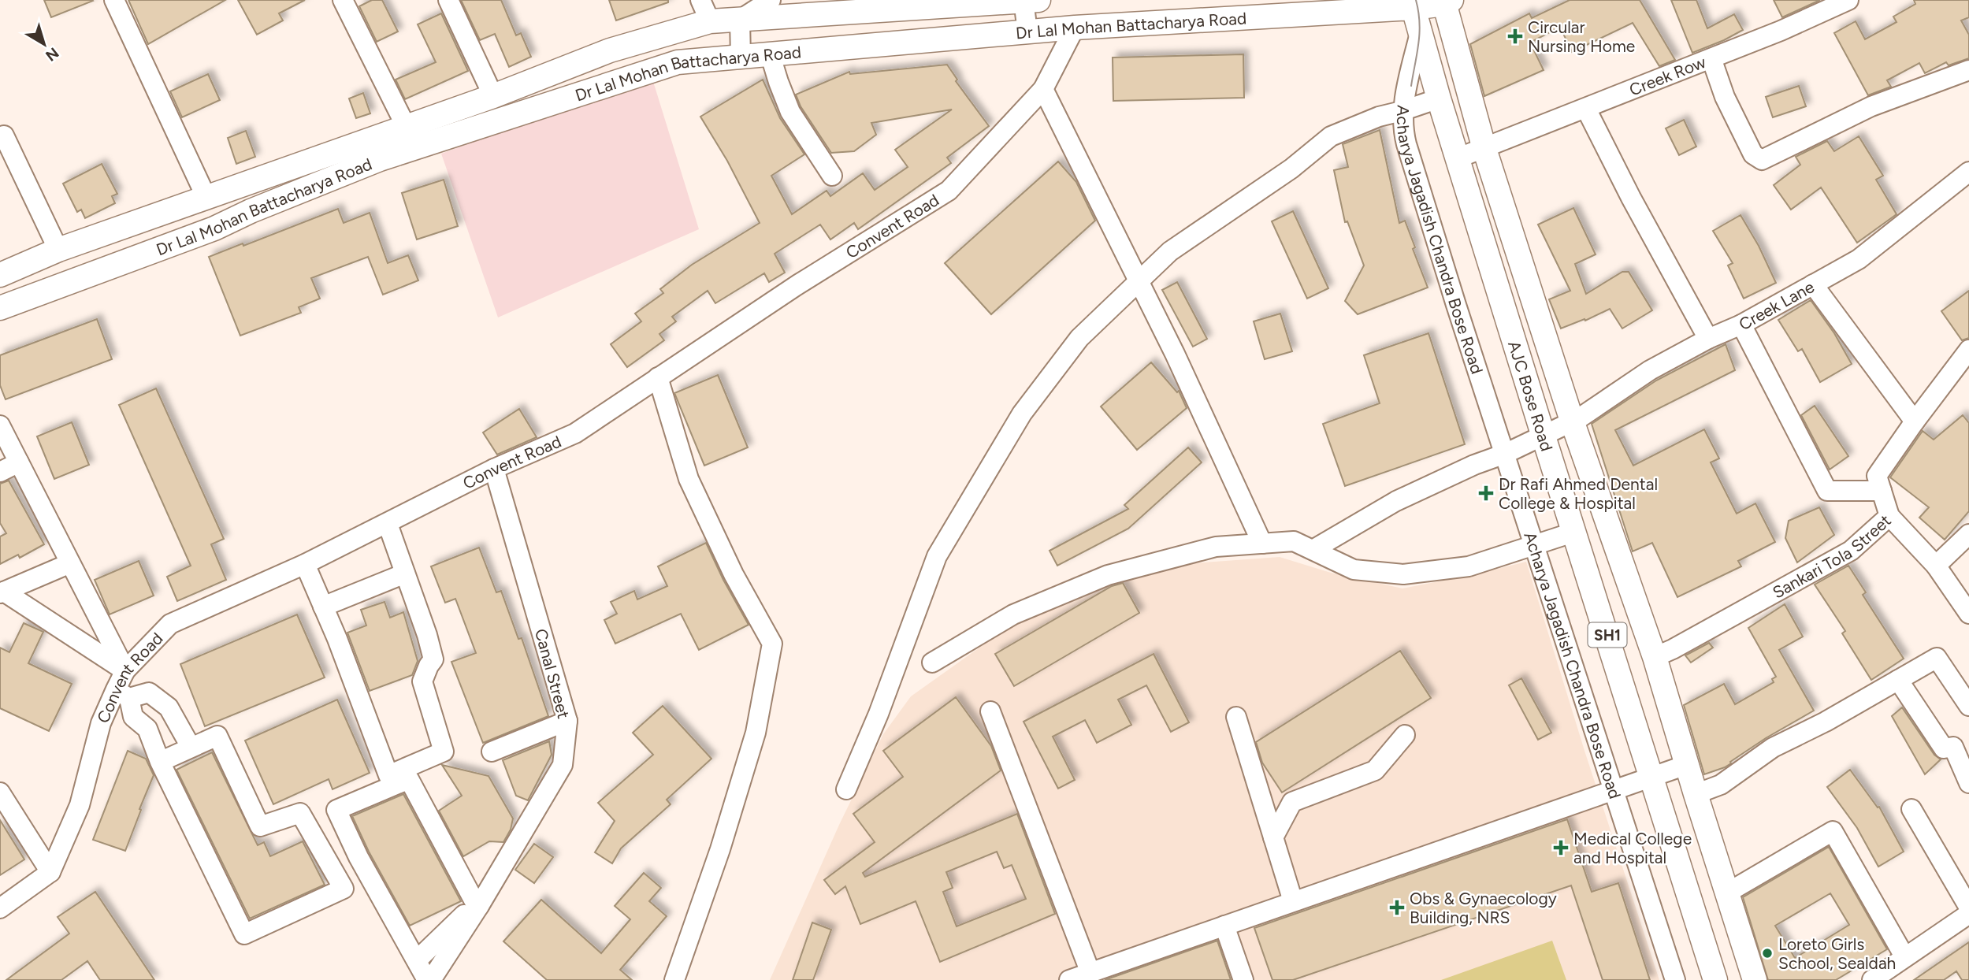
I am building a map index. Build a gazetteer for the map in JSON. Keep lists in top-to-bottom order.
{
  "streets": {
    "main road": ["Dr Lal Mohan Battacharya Road", "AJC Bose Road", "SH1"],
    "street": [
      "Creek Row",
      "Convent Road",
      "Acharya Jagadish Chandra Bose Road",
      "Creek Lane",
      "Sankari Tola Street",
      "Canal Street"
    ]
  },
  "crossings": [
    ["Dr Lal Mohan Battacharya Road", "Convent Road"],
    ["Dr Lal Mohan Battacharya Road", "AJC Bose Road"],
    ["Convent Road", "Canal Street"],
    ["Acharya Jagadish Chandra Bose Road", "Creek Lane"],
    ["Acharya Jagadish Chandra Bose Road", "AJC Bose Road"],
    ["Creek Lane", "AJC Bose Road"]
  ],
  "places": {
    "health": [
      "Circular Nursing Home",
      "Dr Rafi Ahmed Dental College & Hospital",
      "Medical College and Hospital",
      "Obs & Gynaecology Building, NRS"
    ],
    "other": ["Loreto Girls School, Sealdah"]
  },
  "north": "bottom right"
}
